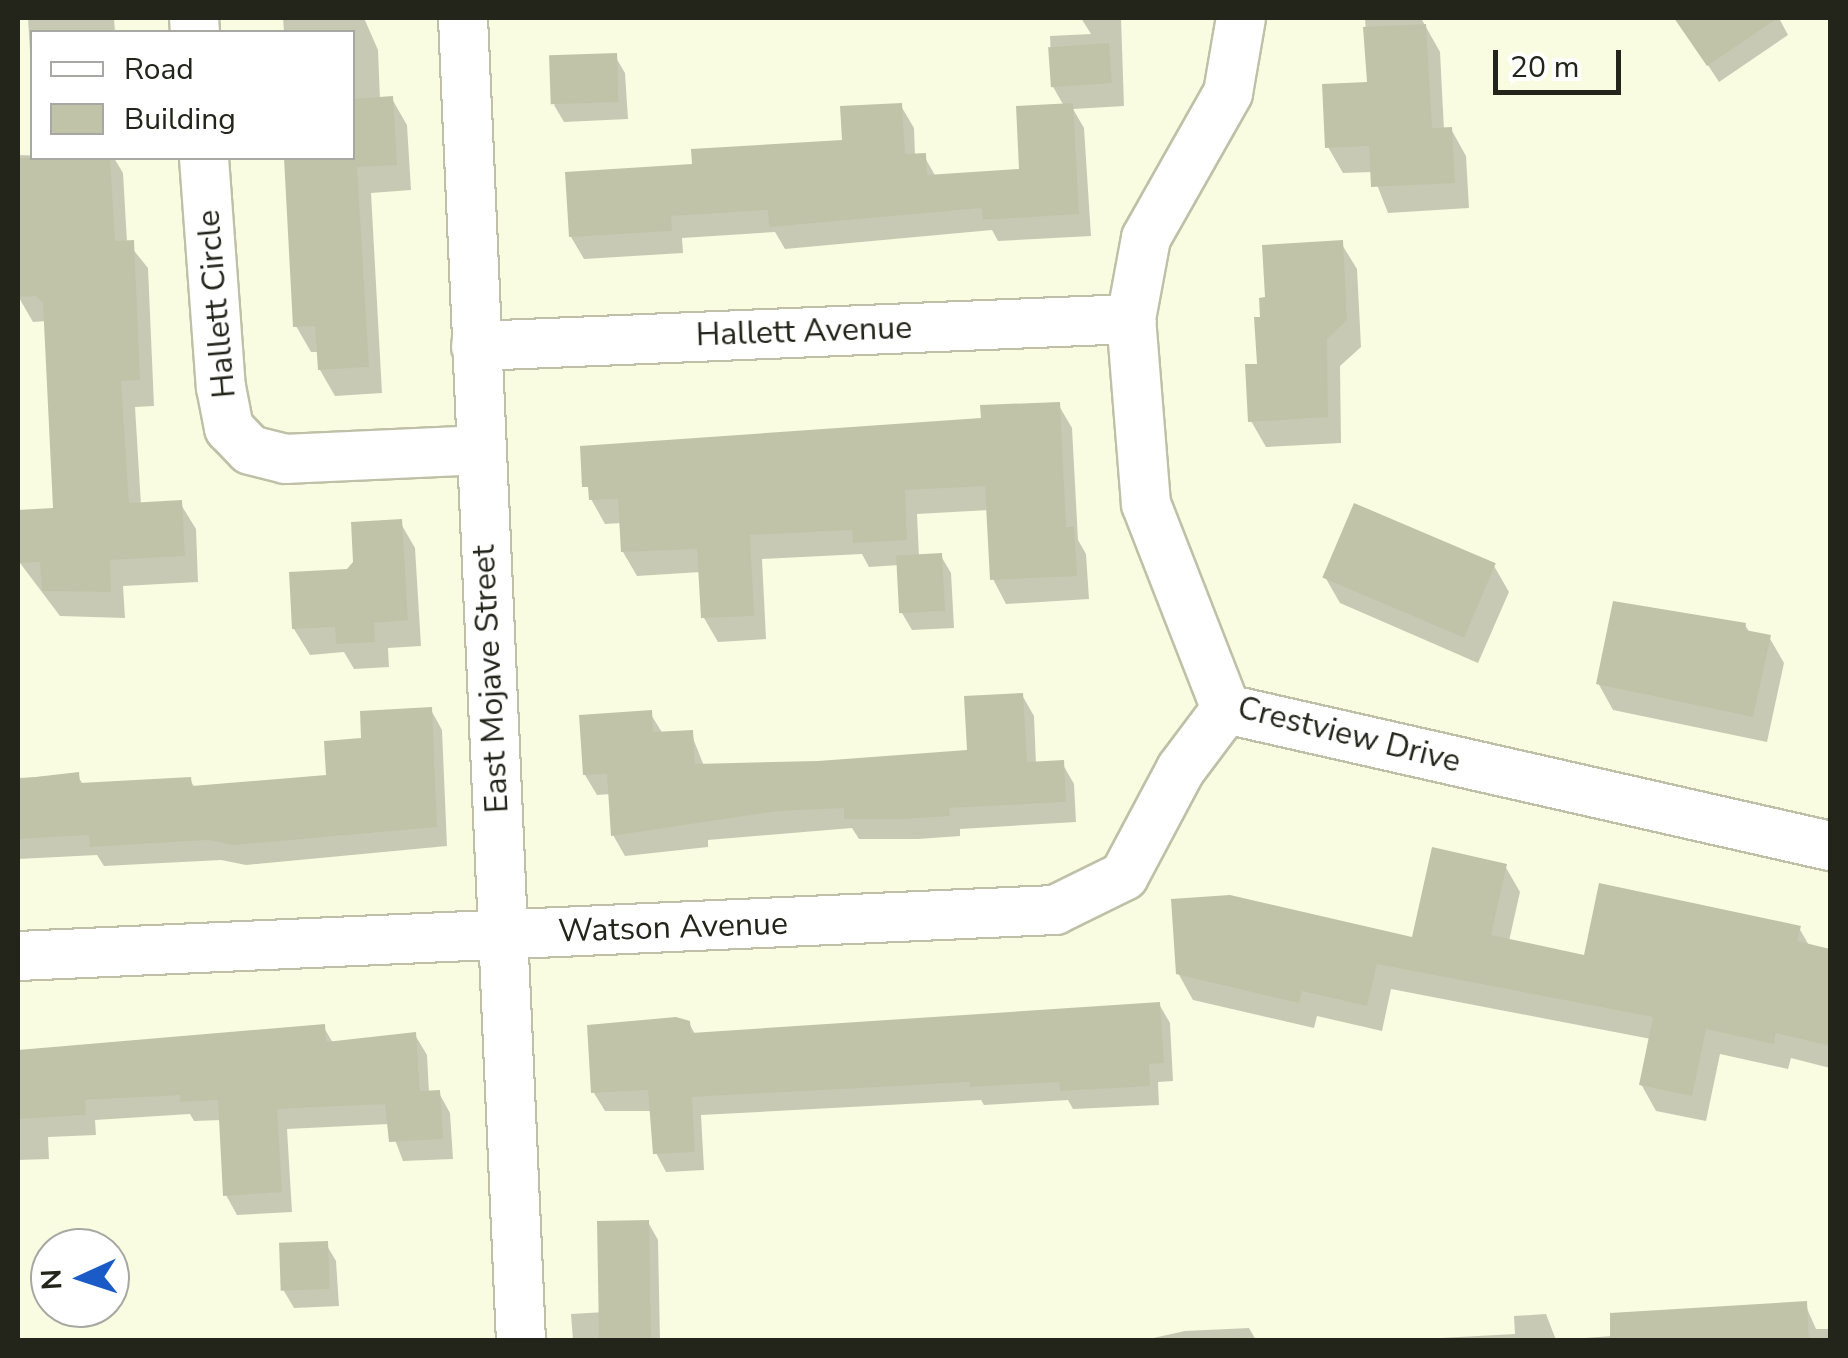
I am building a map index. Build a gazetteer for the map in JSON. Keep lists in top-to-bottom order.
{
  "streets": {
    "street": [
      "Hallett Circle",
      "Hallett Avenue",
      "East Mojave Street",
      "Crestview Drive",
      "Watson Avenue"
    ]
  },
  "crossings": [
    ["Hallett Circle", "East Mojave Street"],
    ["Hallett Avenue", "East Mojave Street"],
    ["Hallett Avenue", "Crestview Drive"],
    ["East Mojave Street", "Watson Avenue"],
    ["Crestview Drive", "Watson Avenue"]
  ],
  "legend": ["Road", "Building"],
  "scale_bar": "20 m",
  "north": "left"
}
